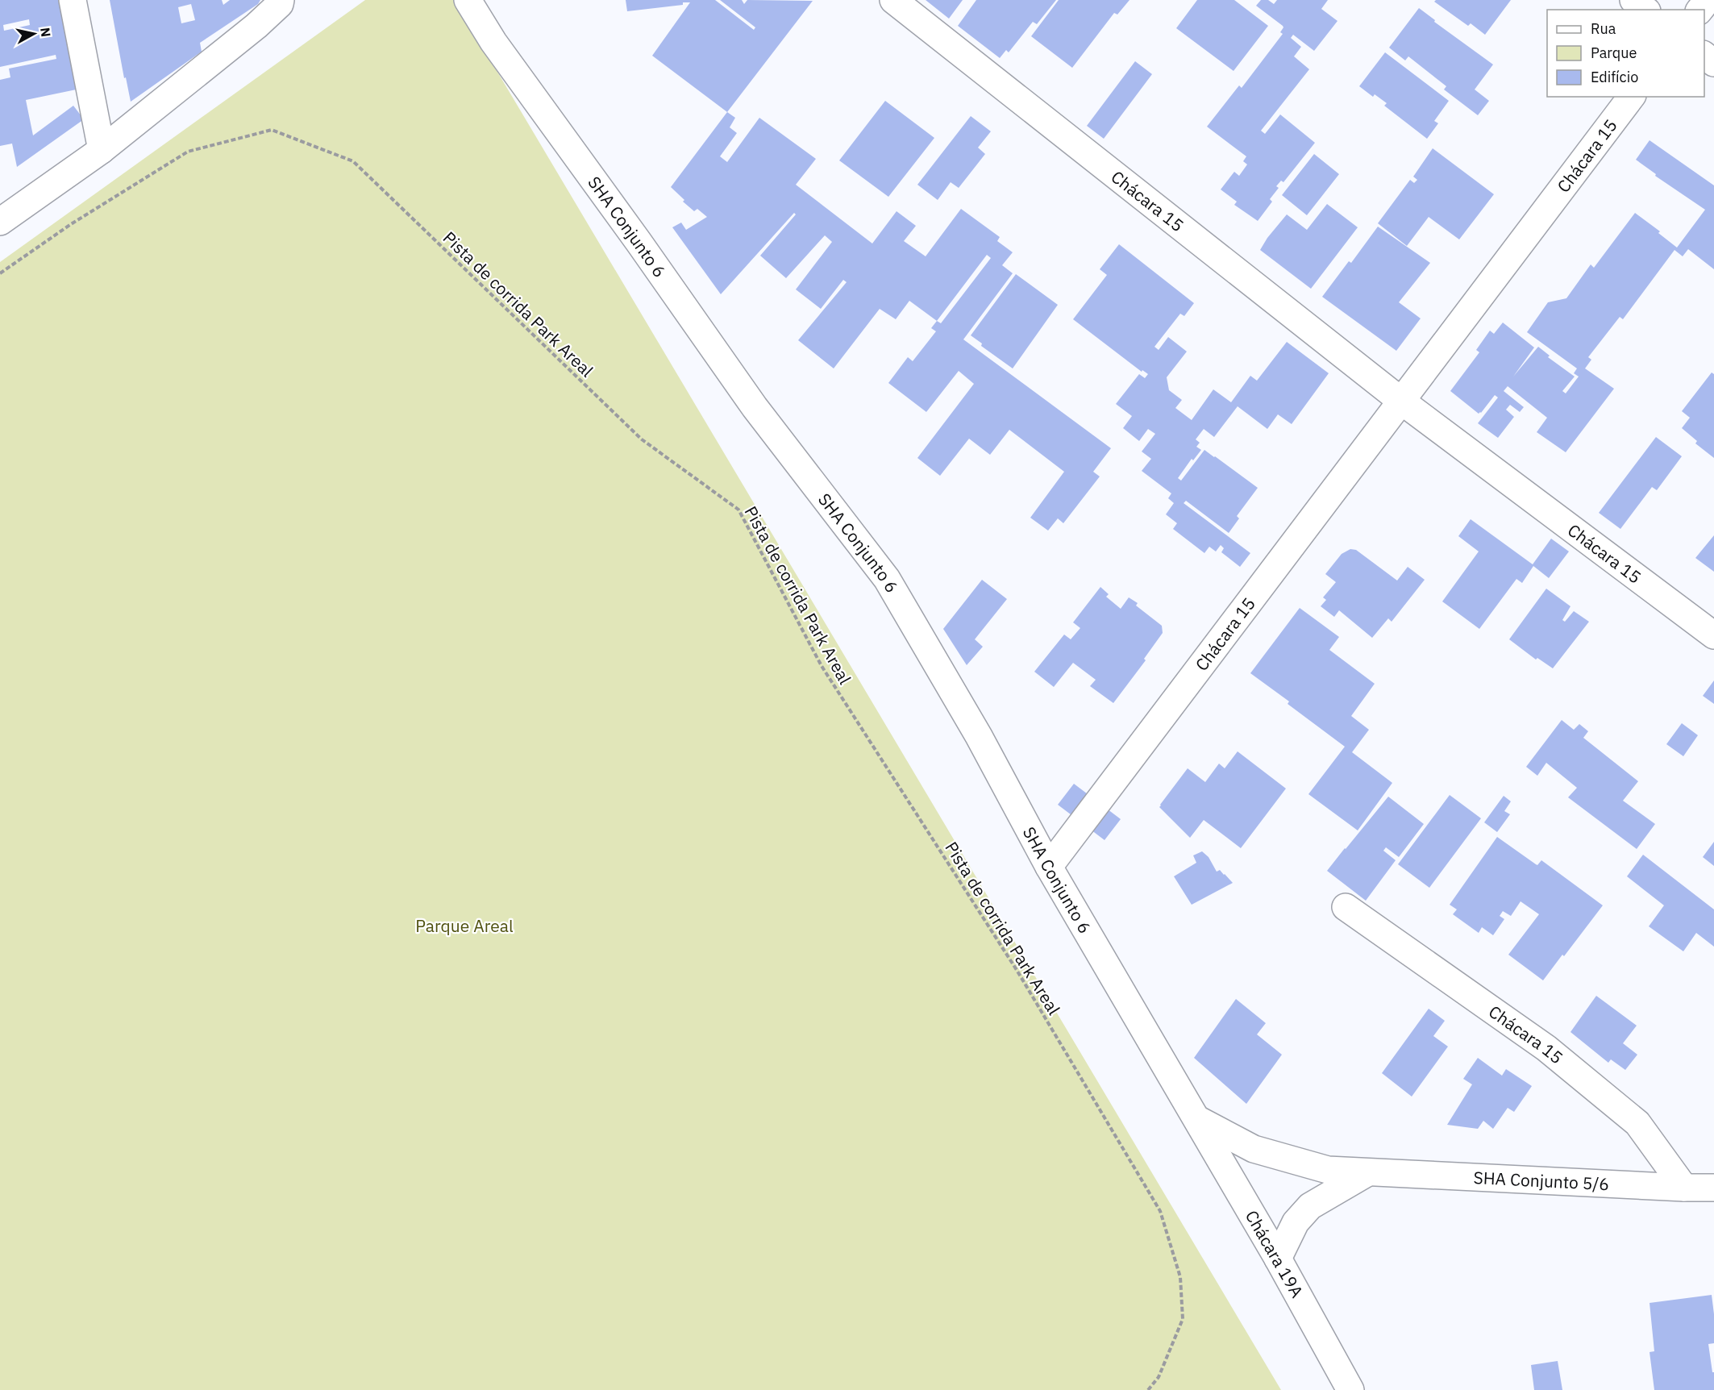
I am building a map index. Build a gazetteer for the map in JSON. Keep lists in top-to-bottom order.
{
  "streets": {
    "street": [
      "Chácara 15",
      "SHA Conjunto 6",
      "SHA Conjunto 5/6",
      "Chácara 19A"
    ],
    "path": ["Pista de corrida Park Areal"]
  },
  "crossings": [
    ["Chácara 15", "SHA Conjunto 6"],
    ["Chácara 15", "SHA Conjunto 5/6"],
    ["SHA Conjunto 6", "SHA Conjunto 5/6"],
    ["SHA Conjunto 6", "Chácara 19A"],
    ["SHA Conjunto 5/6", "Chácara 19A"]
  ],
  "parks": ["Parque Areal"],
  "legend": ["Rua", "Parque", "Edifício"],
  "north": "right"
}
